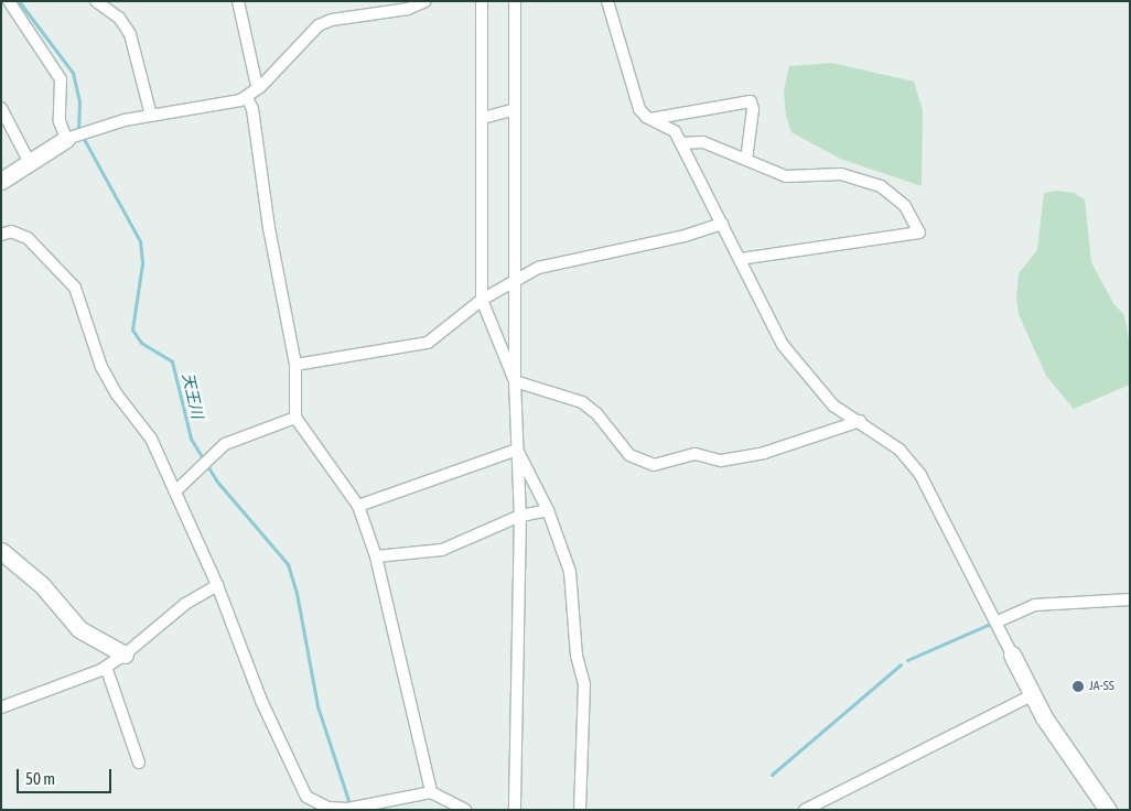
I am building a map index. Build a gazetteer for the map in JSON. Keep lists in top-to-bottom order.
{
  "water": ["天王川"],
  "places": ["JA-SS"],
  "scale_bar": "50 m"
}
